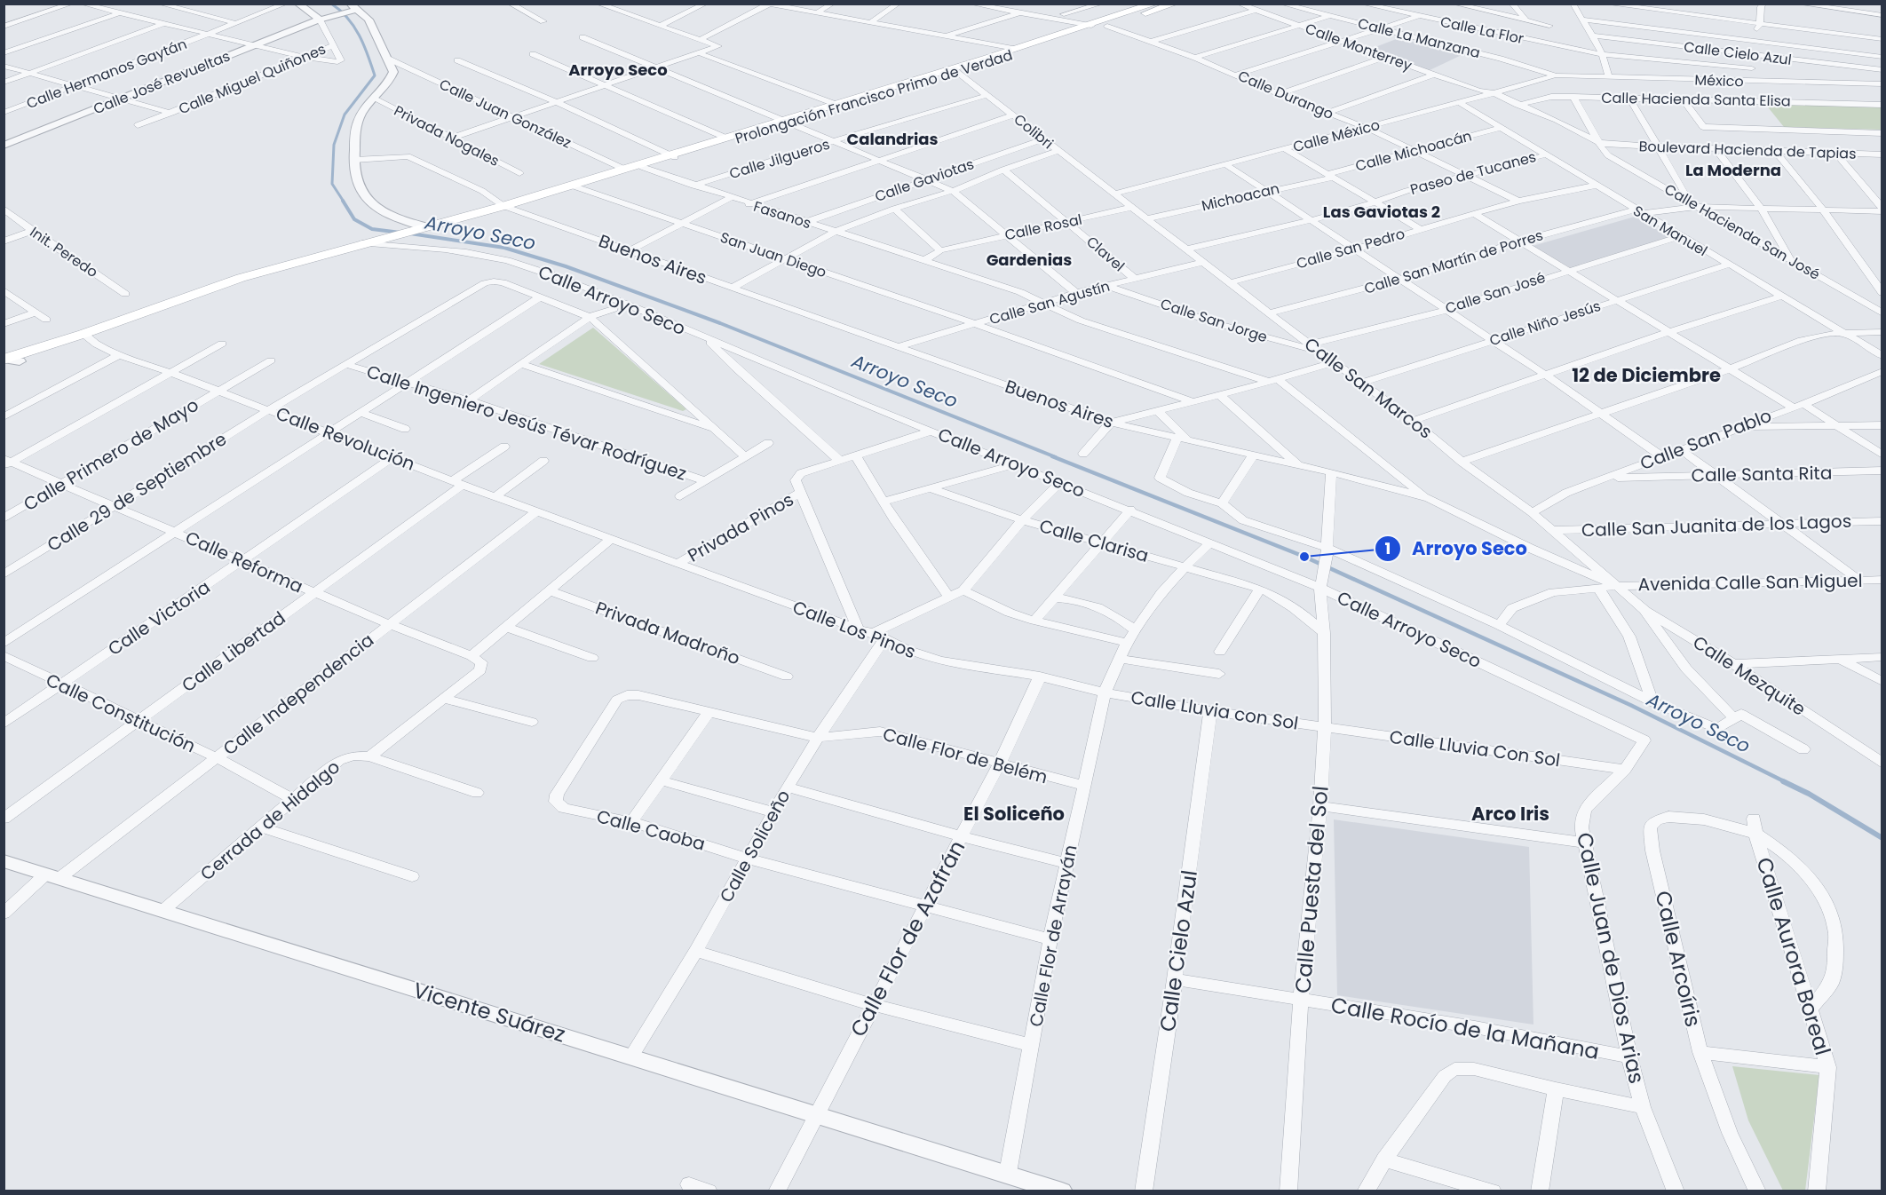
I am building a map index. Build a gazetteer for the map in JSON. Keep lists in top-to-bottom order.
{
  "streets": {
    "main road": ["Prolongación Francisco Primo de Verdad"],
    "street": [
      "Calle La Flor",
      "Calle La Manzana",
      "Calle Monterrey",
      "Calle Cielo Azul",
      "Calle Hermanos Gaytán",
      "Calle Miguel Quiñones",
      "México",
      "Calle José Revueltas",
      "Calle Durango",
      "Calle Hacienda Santa Elisa",
      "Calle Juan González",
      "Colibri",
      "Privada Nogales",
      "Calle México",
      "Boulevard Hacienda de Tapias",
      "Calle Michoacán",
      "Calle Jilgueros",
      "Paseo de Tucanes",
      "Calle Gaviotas",
      "Michoacan",
      "Fasanos",
      "Calle Rosal",
      "San Manuel",
      "Calle Hacienda San José",
      "Calle San Pedro",
      "Init. Peredo",
      "Clavel",
      "San Juan Diego",
      "Buenos Aires",
      "Calle San Martín de Porres",
      "Calle San José",
      "Calle Arroyo Seco",
      "Calle San Agustín",
      "Calle San Jorge",
      "Calle Niño Jesús",
      "Calle San Marcos",
      "Calle Ingeniero Jesús Tévar Rodríguez",
      "Calle Revolución",
      "Calle San Pablo",
      "Calle Primero de Mayo",
      "Calle Santa Rita",
      "Calle 29 de Septiembre",
      "Calle San Juanita de los Lagos",
      "Privada Pinos",
      "Calle Clarisa",
      "Calle Reforma",
      "Avenida Calle San Miguel",
      "Calle Victoria",
      "Calle Los Pinos",
      "Privada Madroño",
      "Calle Libertad",
      "Calle Mezquite",
      "Calle Independencia",
      "Calle Lluvia con Sol",
      "Calle Constitución",
      "Calle Lluvia Con Sol",
      "Calle Flor de Belém",
      "Cerrada de Hidalgo",
      "Calle Caoba",
      "Calle Soliceño",
      "Calle Puesta del Sol",
      "Calle Flor de Arrayán",
      "Calle Flor de Azafrán",
      "Calle Aurora Boreal",
      "Calle Juan de Dios Arias",
      "Calle Arcoíris",
      "Vicente Suárez",
      "Calle Rocío de la Mañana"
    ]
  },
  "crossings": [
    ["Calle La Manzana", "México"],
    ["Calle Monterrey", "Calle México"],
    ["Calle Monterrey", "Calle Hacienda San José"],
    ["Calle Cielo Azul", "Calle Lluvia con Sol"],
    ["Calle Cielo Azul", "Calle Rocío de la Mañana"],
    ["Calle Durango", "Prolongación Francisco Primo de Verdad"],
    ["Calle Durango", "Calle México"],
    ["Calle Durango", "Calle Michoacán"],
    ["Calle Durango", "Paseo de Tucanes"],
    ["Calle Durango", "Calle San Pedro"],
    ["Prolongación Francisco Primo de Verdad", "Calle Juan González"],
    ["Prolongación Francisco Primo de Verdad", "Colibri"],
    ["Prolongación Francisco Primo de Verdad", "Fasanos"],
    ["Prolongación Francisco Primo de Verdad", "San Juan Diego"],
    ["Prolongación Francisco Primo de Verdad", "Buenos Aires"],
    ["Prolongación Francisco Primo de Verdad", "Calle Arroyo Seco"],
    ["Calle Hacienda Santa Elisa", "Calle Hacienda San José"],
    ["Colibri", "Calle México"],
    ["Colibri", "Calle Jilgueros"],
    ["Colibri", "Calle Gaviotas"],
    ["Colibri", "Calle San Marcos"],
    ["Calle México", "San Manuel"],
    ["Calle México", "Calle Hacienda San José"],
    ["Calle México", "Calle San Marcos"],
    ["Boulevard Hacienda de Tapias", "Calle Hacienda San José"],
    ["Calle Michoacán", "Michoacan"],
    ["Calle Michoacán", "San Manuel"],
    ["Calle Jilgueros", "Fasanos"],
    ["Paseo de Tucanes", "San Manuel"],
    ["Paseo de Tucanes", "Calle San Marcos"],
    ["Calle Gaviotas", "Fasanos"],
    ["Michoacan", "Calle San Marcos"],
    ["Fasanos", "Calle Rosal"],
    ["Fasanos", "Calle San Agustín"],
    ["Calle Rosal", "Clavel"],
    ["Calle Rosal", "Calle San Marcos"],
    ["San Manuel", "Calle San Pedro"],
    ["San Manuel", "Calle San Martín de Porres"],
    ["San Manuel", "Calle San José"],
    ["San Manuel", "Calle Niño Jesús"],
    ["Calle Hacienda San José", "Calle San Martín de Porres"],
    ["Calle San Pedro", "Calle San Marcos"],
    ["Clavel", "Calle San Agustín"],
    ["San Juan Diego", "Calle San Agustín"],
    ["Buenos Aires", "Calle San Agustín"],
    ["Buenos Aires", "Calle San Marcos"],
    ["Buenos Aires", "Avenida Calle San Miguel"],
    ["Buenos Aires", "Calle Mezquite"],
    ["Buenos Aires", "Calle Puesta del Sol"],
    ["Calle San Martín de Porres", "Calle San Marcos"],
    ["Calle San José", "Calle San Marcos"],
    ["Calle Arroyo Seco", "Calle Puesta del Sol"],
    ["Calle Arroyo Seco", "Calle Flor de Arrayán"],
    ["Calle Arroyo Seco", "Calle Juan de Dios Arias"],
    ["Calle San Agustín", "Calle San Jorge"],
    ["Calle San Agustín", "Calle San Marcos"],
    ["Calle San Jorge", "Calle San Marcos"],
    ["Calle Niño Jesús", "Calle San Marcos"],
    ["Calle San Marcos", "Calle San Pablo"],
    ["Calle San Marcos", "Calle San Juanita de los Lagos"],
    ["Calle San Marcos", "Avenida Calle San Miguel"],
    ["Calle San Marcos", "Calle Mezquite"],
    ["Calle Ingeniero Jesús Tévar Rodríguez", "Calle 29 de Septiembre"],
    ["Calle Revolución", "Calle Primero de Mayo"],
    ["Calle Revolución", "Calle 29 de Septiembre"],
    ["Calle Revolución", "Calle Victoria"],
    ["Calle Revolución", "Calle Los Pinos"],
    ["Calle Revolución", "Calle Libertad"],
    ["Calle Revolución", "Calle Independencia"],
    ["Calle San Pablo", "Calle Santa Rita"],
    ["Calle Primero de Mayo", "Calle Reforma"],
    ["Calle 29 de Septiembre", "Calle Reforma"],
    ["Privada Pinos", "Calle Los Pinos"],
    ["Calle Clarisa", "Calle Puesta del Sol"],
    ["Calle Clarisa", "Calle Flor de Arrayán"],
    ["Calle Reforma", "Calle Victoria"],
    ["Calle Reforma", "Calle Libertad"],
    ["Calle Reforma", "Calle Independencia"],
    ["Avenida Calle San Miguel", "Calle Mezquite"],
    ["Calle Victoria", "Calle Constitución"],
    ["Calle Los Pinos", "Calle Lluvia con Sol"],
    ["Calle Los Pinos", "Calle Soliceño"],
    ["Calle Los Pinos", "Calle Flor de Arrayán"],
    ["Calle Los Pinos", "Calle Flor de Azafrán"],
    ["Calle Libertad", "Calle Constitución"],
    ["Calle Independencia", "Calle Constitución"],
    ["Calle Lluvia con Sol", "Calle Lluvia Con Sol"],
    ["Calle Lluvia con Sol", "Calle Puesta del Sol"],
    ["Calle Lluvia con Sol", "Calle Flor de Arrayán"],
    ["Calle Constitución", "Cerrada de Hidalgo"],
    ["Calle Lluvia Con Sol", "Calle Puesta del Sol"],
    ["Calle Lluvia Con Sol", "Calle Juan de Dios Arias"],
    ["Calle Flor de Belém", "Calle Caoba"],
    ["Calle Flor de Belém", "Calle Soliceño"],
    ["Calle Flor de Belém", "Calle Flor de Arrayán"],
    ["Calle Flor de Belém", "Calle Flor de Azafrán"],
    ["Cerrada de Hidalgo", "Vicente Suárez"],
    ["Calle Caoba", "Calle Soliceño"],
    ["Calle Caoba", "Calle Flor de Arrayán"],
    ["Calle Caoba", "Calle Flor de Azafrán"],
    ["Calle Soliceño", "Vicente Suárez"],
    ["Calle Puesta del Sol", "Calle Rocío de la Mañana"],
    ["Calle Flor de Arrayán", "Vicente Suárez"],
    ["Calle Flor de Azafrán", "Vicente Suárez"],
    ["Calle Aurora Boreal", "Calle Arcoíris"],
    ["Calle Juan de Dios Arias", "Calle Rocío de la Mañana"]
  ],
  "districts": [
    "Arroyo Seco",
    "Calandrias",
    "La Moderna",
    "Las Gaviotas 2",
    "Gardenias",
    "12 de Diciembre",
    "El Soliceño",
    "Arco Iris"
  ],
  "water": ["Arroyo Seco"],
  "places": ["Arroyo Seco"]
}
